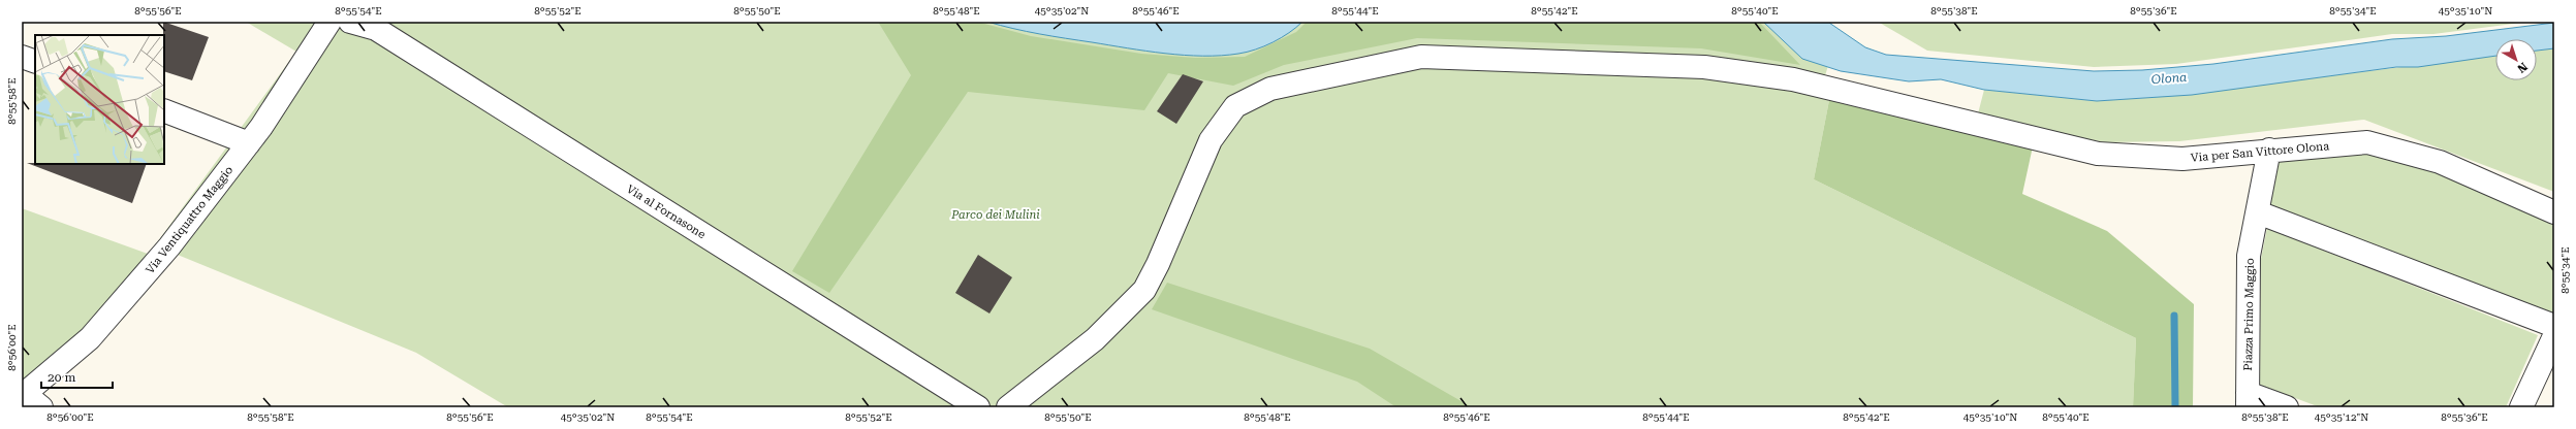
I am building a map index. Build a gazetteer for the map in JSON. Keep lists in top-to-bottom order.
{
  "streets": {
    "street": [
      "Via per San Vittore Olona",
      "Via al Fornasone",
      "Via Ventiquattro Maggio",
      "Piazza Primo Maggio"
    ]
  },
  "crossings": [
    ["Via per San Vittore Olona", "Piazza Primo Maggio"]
  ],
  "water": ["Olona"],
  "parks": ["Parco dei Mulini"],
  "scale_bar": "20 m",
  "north": "bottom right",
  "coordinates": [
    "8°55'56\"E",
    "8°55'54\"E",
    "8°55'52\"E",
    "8°55'50\"E",
    "8°55'48\"E",
    "45°35'02\"N",
    "8°55'46\"E",
    "8°55'44\"E",
    "8°55'42\"E",
    "8°55'40\"E",
    "8°55'38\"E",
    "8°55'36\"E",
    "8°55'34\"E",
    "45°35'10\"N",
    "8°55'58\"E",
    "8°56'00\"E",
    "45°35'12\"N"
  ]
}
